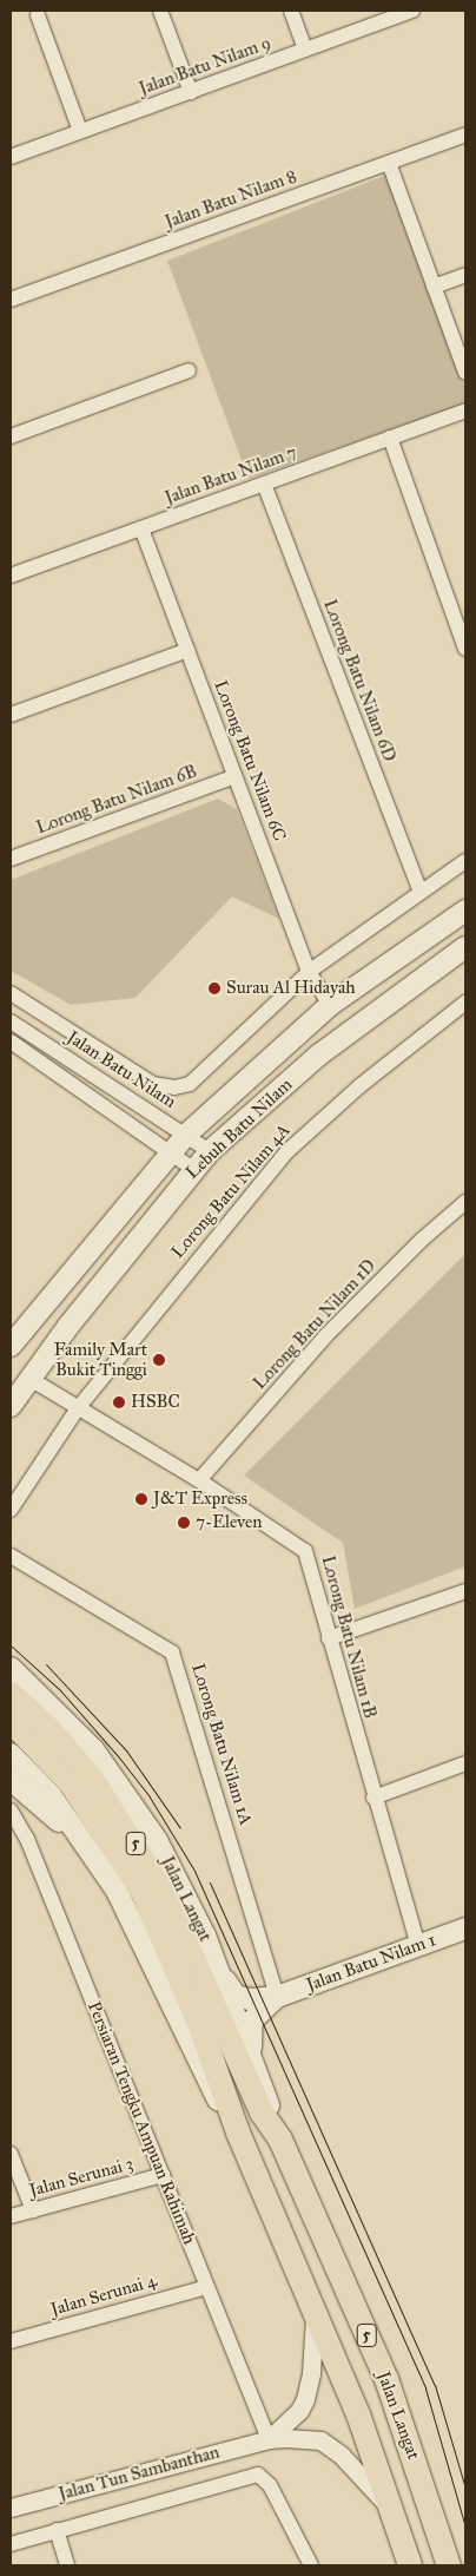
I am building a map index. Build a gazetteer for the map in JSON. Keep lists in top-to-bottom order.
{
  "streets": {
    "highway": ["5", "Jalan Langat"],
    "main road": ["Lebuh Batu Nilam", "Jalan Batu Nilam 1"],
    "street": [
      "Jalan Batu Nilam 9",
      "Jalan Batu Nilam 8",
      "Jalan Batu Nilam 7",
      "Lorong Batu Nilam 6D",
      "Lorong Batu Nilam 6C",
      "Lorong Batu Nilam 6B",
      "Jalan Batu Nilam",
      "Lorong Batu Nilam 4A",
      "Lorong Batu Nilam 1D",
      "Lorong Batu Nilam 1B",
      "Lorong Batu Nilam 1A",
      "Persiaran Tengku Ampuan Rahimah",
      "Jalan Serunai 3",
      "Jalan Serunai 4",
      "Jalan Tun Sambanthan"
    ]
  },
  "crossings": [
    ["Jalan Batu Nilam 7", "Lorong Batu Nilam 6D"],
    ["Jalan Batu Nilam 7", "Lorong Batu Nilam 6C"],
    ["Lorong Batu Nilam 6C", "Lorong Batu Nilam 6B"],
    ["Lorong Batu Nilam 6C", "Lebuh Batu Nilam"],
    ["Jalan Batu Nilam", "Lebuh Batu Nilam"],
    ["Lebuh Batu Nilam", "Lorong Batu Nilam 1B"],
    ["Lorong Batu Nilam 4A", "Lorong Batu Nilam 1B"],
    ["Lorong Batu Nilam 1D", "Lorong Batu Nilam 1B"],
    ["Lorong Batu Nilam 1B", "Jalan Batu Nilam 1"],
    ["Lorong Batu Nilam 1A", "Jalan Batu Nilam 1"],
    ["5", "Jalan Langat"],
    ["5", "Jalan Tun Sambanthan"],
    ["Jalan Langat", "Jalan Tun Sambanthan"],
    ["Persiaran Tengku Ampuan Rahimah", "Jalan Serunai 3"],
    ["Persiaran Tengku Ampuan Rahimah", "Jalan Serunai 4"],
    ["Persiaran Tengku Ampuan Rahimah", "Jalan Tun Sambanthan"]
  ],
  "places": [
    "Surau Al Hidayah",
    "Family Mart Bukit Tinggi",
    "HSBC",
    "J&T Express",
    "7-Eleven"
  ]
}
